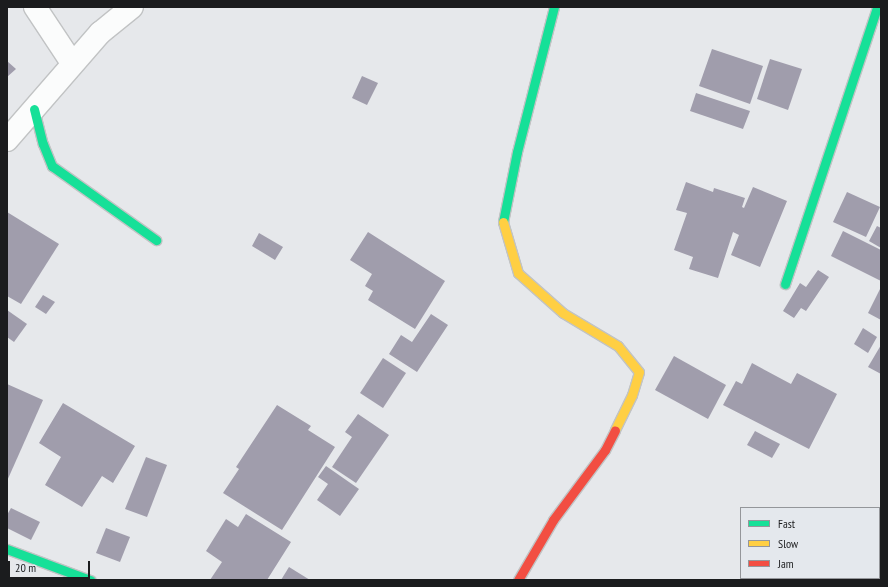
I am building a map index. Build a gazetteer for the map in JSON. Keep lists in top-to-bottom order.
{
  "legend": ["Fast", "Slow", "Jam"],
  "scale_bar": "20 m"
}
